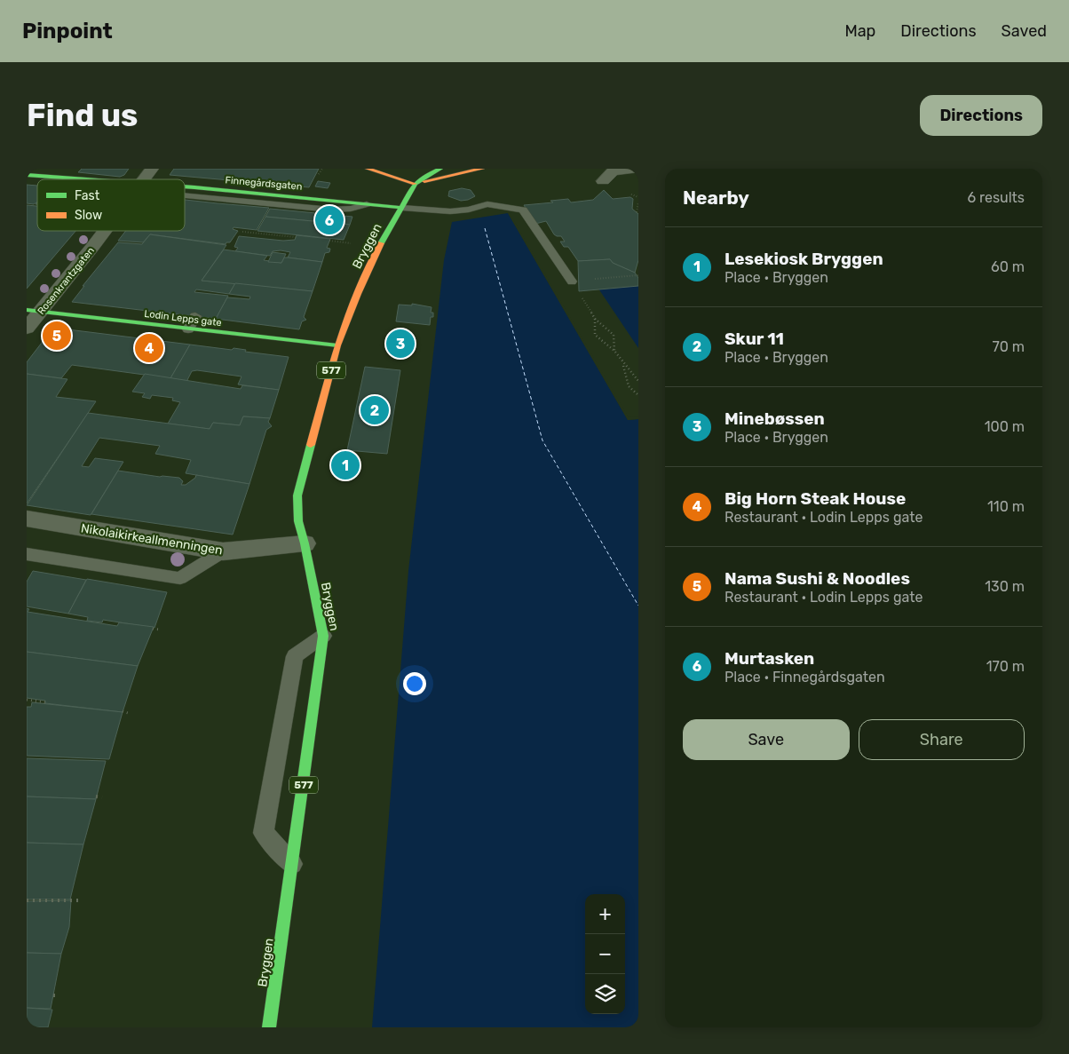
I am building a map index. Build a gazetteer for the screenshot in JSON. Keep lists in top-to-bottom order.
{
  "streets": {
    "main road": [
      "Finnegårdsgaten",
      "Bryggen",
      "Lodin Lepps gate",
      "577"
    ],
    "street": ["Rosenkrantzgaten", "Nikolaikirkeallmenningen"]
  },
  "crossings": [
    ["Finnegårdsgaten", "Bryggen"],
    ["Finnegårdsgaten", "577"],
    ["Bryggen", "Lodin Lepps gate"],
    ["Bryggen", "577"],
    ["Bryggen", "Nikolaikirkeallmenningen"],
    ["Rosenkrantzgaten", "Lodin Lepps gate"]
  ],
  "legend": ["Fast", "Slow"],
  "page": {
    "header": "Pinpoint",
    "nav": ["Map", "Directions", "Saved"],
    "buttons": [
      "Directions",
      ["Save", "Share"]
    ],
    "title": "Find us",
    "heading": ["Nearby", "6 results"],
    "pins": [
      "6",
      "5",
      "3",
      "4",
      "2",
      "1"
    ],
    "list": [
      {
        "mark": "1",
        "name": "Lesekiosk Bryggen",
        "note": "Place · Bryggen",
        "value": "60 m"
      },
      {
        "mark": "2",
        "name": "Skur 11",
        "note": "Place · Bryggen",
        "value": "70 m"
      },
      {
        "mark": "3",
        "name": "Minebøssen",
        "note": "Place · Bryggen",
        "value": "100 m"
      },
      {
        "mark": "4",
        "name": "Big Horn Steak House",
        "note": "Restaurant · Lodin Lepps gate",
        "value": "110 m"
      },
      {
        "mark": "5",
        "name": "Nama Sushi & Noodles",
        "note": "Restaurant · Lodin Lepps gate",
        "value": "130 m"
      },
      {
        "mark": "6",
        "name": "Murtasken",
        "note": "Place · Finnegårdsgaten",
        "value": "170 m"
      }
    ],
    "map_buttons": ["+", "−"]
  }
}
